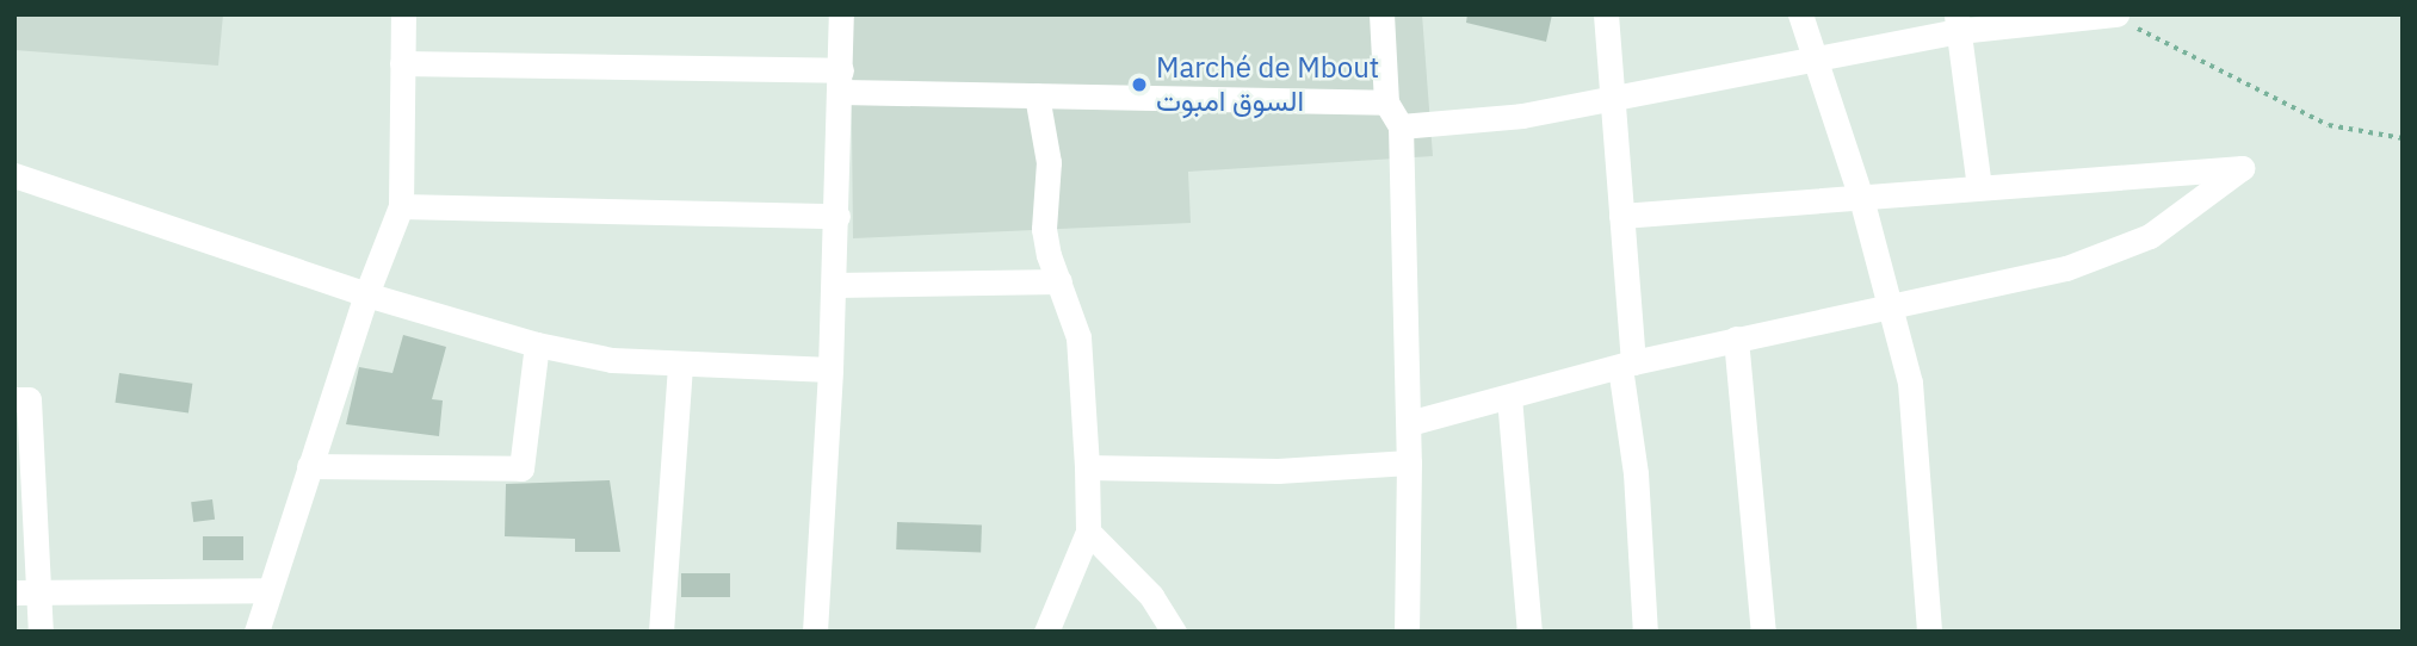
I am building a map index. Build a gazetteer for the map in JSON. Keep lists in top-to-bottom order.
{
  "places": ["Marché de Mbout السوق امبوت"]
}
